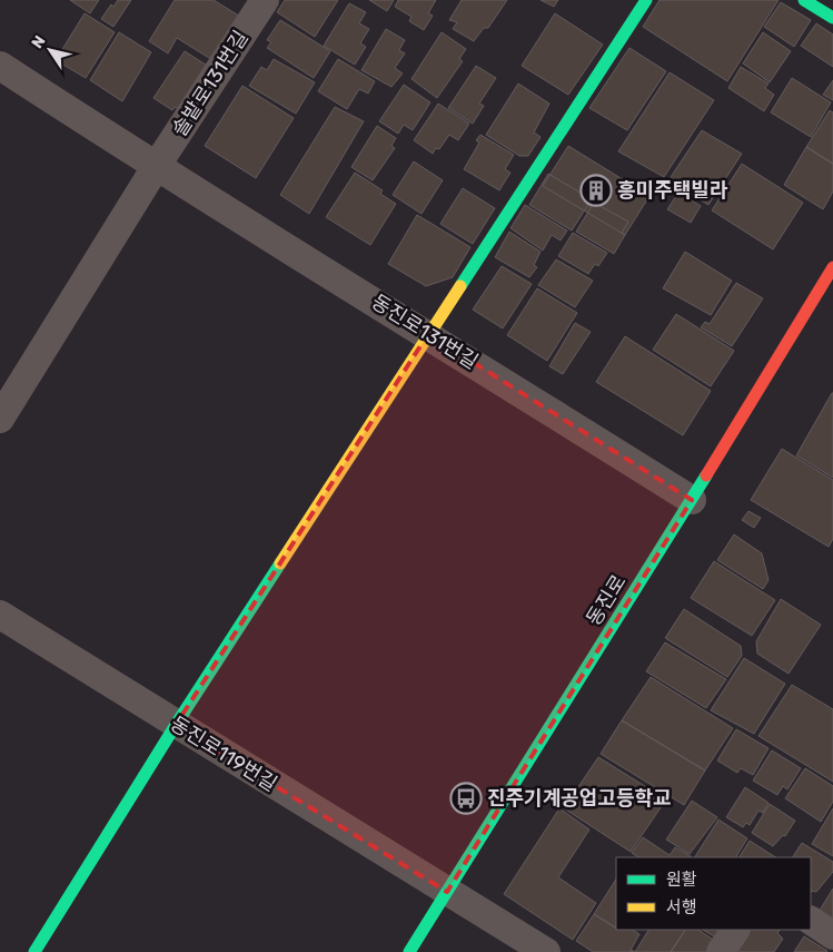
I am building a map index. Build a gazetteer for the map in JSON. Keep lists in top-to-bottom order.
{
  "streets": {
    "street": [
      "솔밭로131번길",
      "동진로131번길",
      "동진로",
      "동진로119번길"
    ]
  },
  "crossings": [
    ["솔밭로131번길", "동진로131번길"],
    ["동진로131번길", "동진로"],
    ["동진로", "동진로119번길"]
  ],
  "places": {
    "building": ["흥미주택빌라"],
    "bus stop": ["진주기계공업고등학교"]
  },
  "legend": ["원활", "서행"],
  "north": "top left"
}
